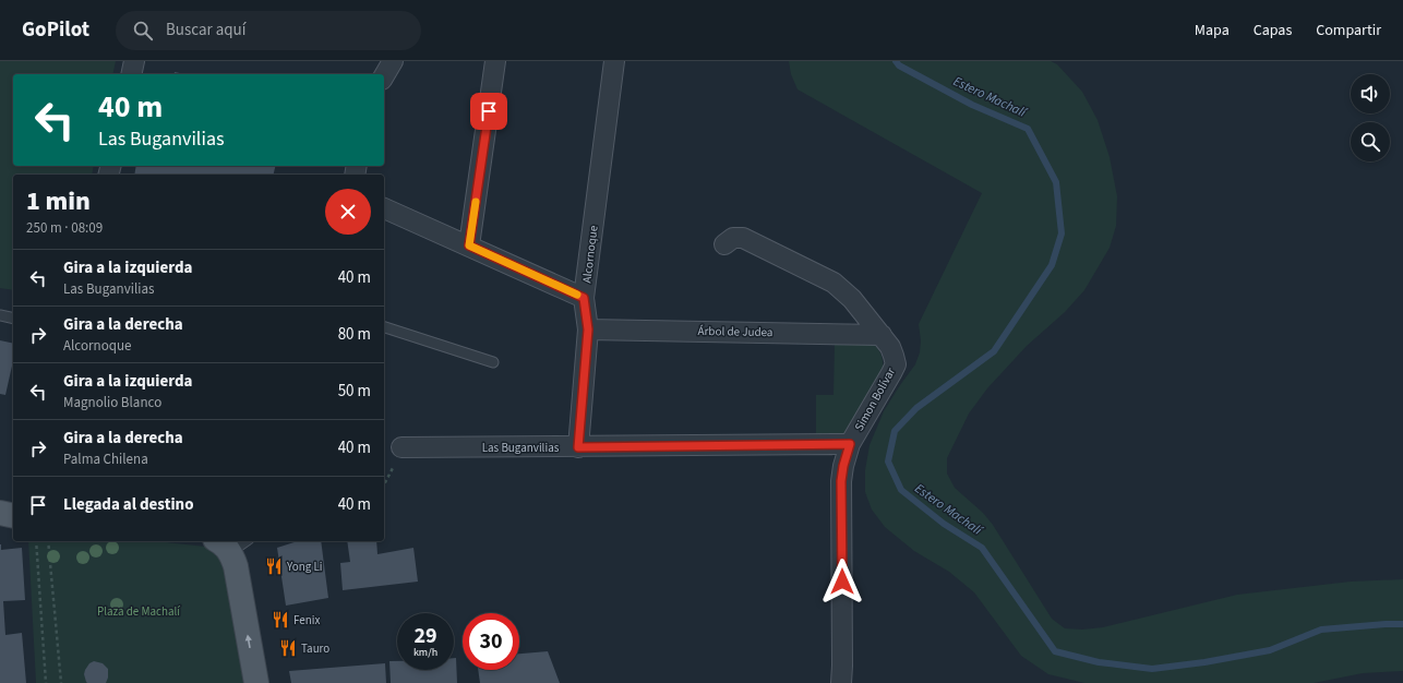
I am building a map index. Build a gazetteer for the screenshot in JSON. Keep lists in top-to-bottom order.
{
  "streets": {
    "street": [
      "Alcornoque",
      "Árbol de Judea",
      "Simon Bolívar",
      "Las Buganvilias"
    ]
  },
  "crossings": [
    ["Alcornoque", "Árbol de Judea"],
    ["Alcornoque", "Las Buganvilias"],
    ["Árbol de Judea", "Simon Bolívar"],
    ["Simon Bolívar", "Las Buganvilias"]
  ],
  "water": ["Estero Machalí"],
  "parks": ["Plaza de Machalí"],
  "places": {
    "restaurant": ["Yong Li", "Fenix", "Tauro"]
  },
  "page": {
    "header": "GoPilot",
    "search": "Buscar aquí",
    "nav": ["Mapa", "Capas", "Compartir"],
    "turn": ["40 m", "Las Buganvilias"],
    "heading": ["1 min", "250 m · 08:09"],
    "list": [
      {
        "name": "Gira a la izquierda",
        "note": "Las Buganvilias",
        "value": "40 m"
      },
      {
        "name": "Gira a la derecha",
        "note": "Alcornoque",
        "value": "80 m"
      },
      {
        "name": "Gira a la izquierda",
        "note": "Magnolio Blanco",
        "value": "50 m"
      },
      {
        "name": "Gira a la derecha",
        "note": "Palma Chilena",
        "value": "40 m"
      },
      {
        "name": "Llegada al destino",
        "value": "40 m"
      }
    ],
    "speed": "29 km/h",
    "limit": "30"
  }
}
